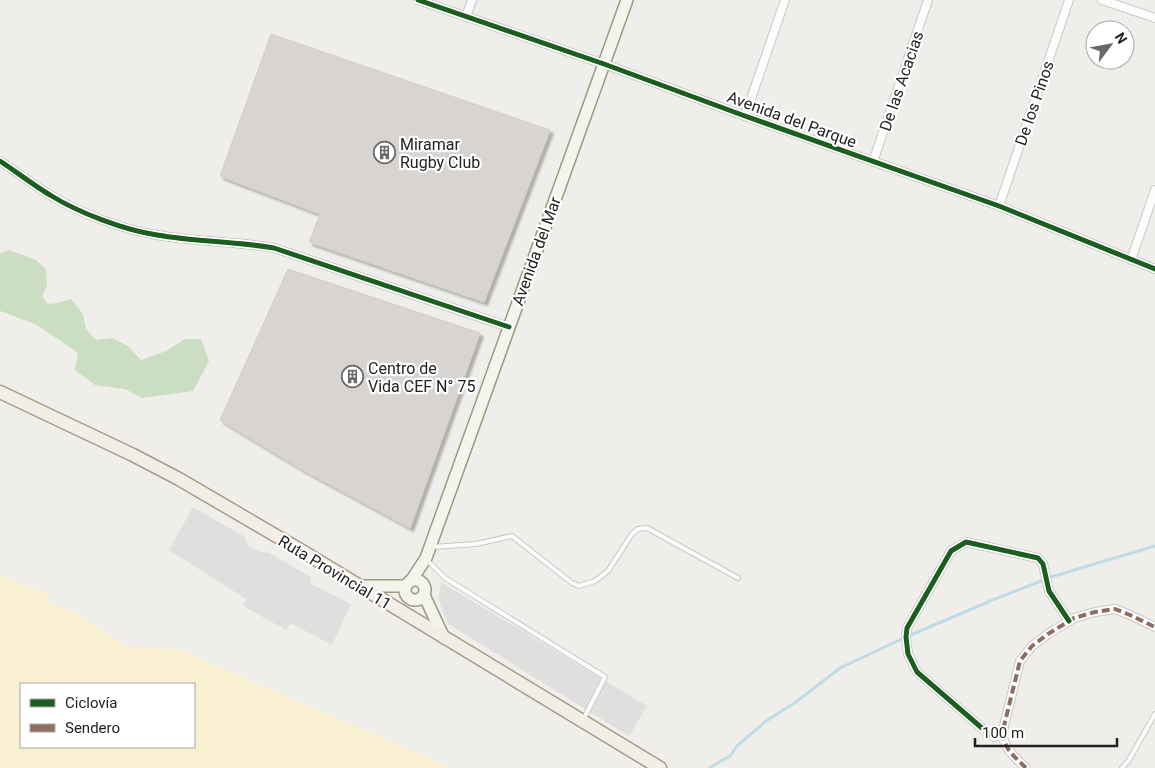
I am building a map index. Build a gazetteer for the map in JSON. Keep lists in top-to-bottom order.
{
  "streets": {
    "main road": ["Avenida del Mar", "Ruta Provincial 11"],
    "street": ["De las Acacias", "De los Pinos", "Avenida del Parque"]
  },
  "crossings": [
    ["De las Acacias", "Avenida del Parque"],
    ["De los Pinos", "Avenida del Parque"],
    ["Avenida del Parque", "Avenida del Mar"],
    ["Avenida del Mar", "Ruta Provincial 11"]
  ],
  "places": {
    "building": ["Miramar Rugby Club", "Centro de Vida CEF N° 75"]
  },
  "legend": ["Ciclovía", "Sendero"],
  "scale_bar": "100 m",
  "north": "top right"
}
